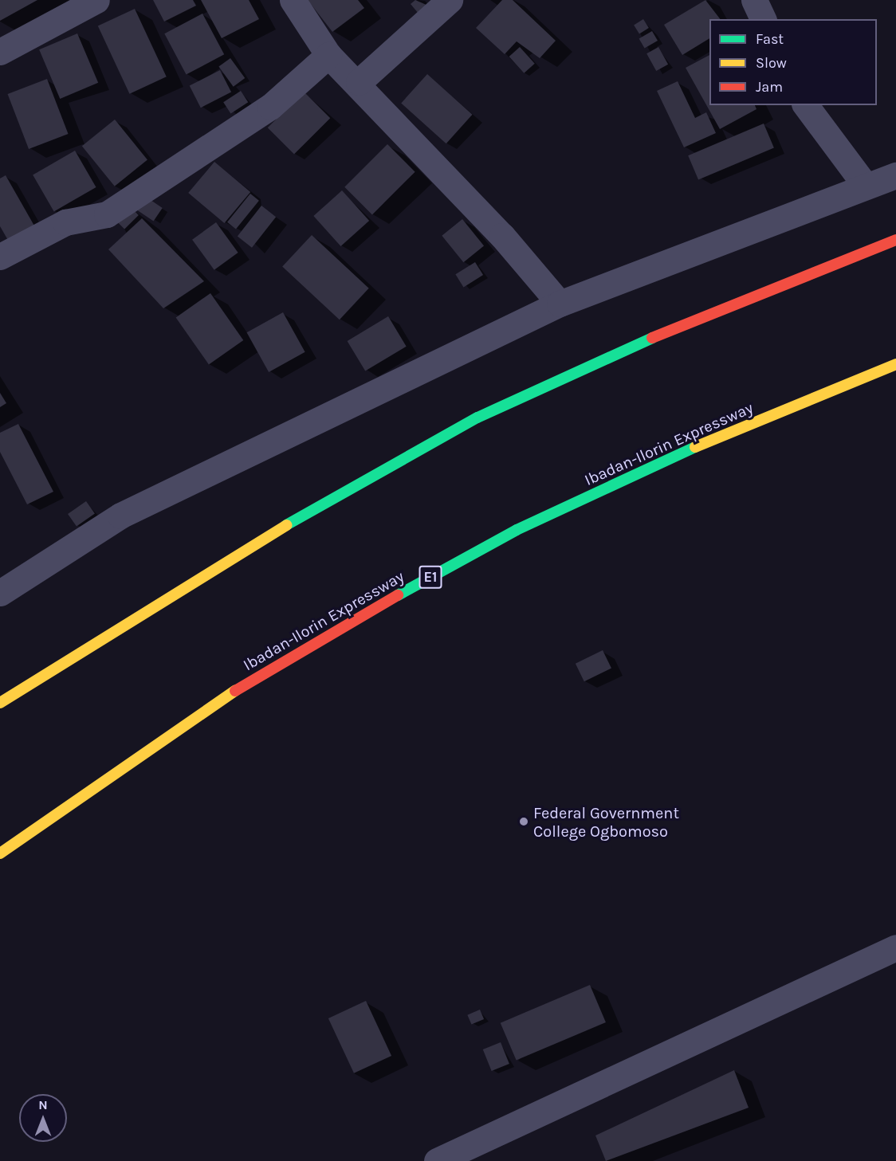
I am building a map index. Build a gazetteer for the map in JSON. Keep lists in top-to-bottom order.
{
  "streets": {
    "highway": ["Ibadan-Ilorin Expressway", "E1"]
  },
  "places": ["Federal Government College Ogbomoso"],
  "legend": ["Fast", "Slow", "Jam"],
  "north": "top"
}
